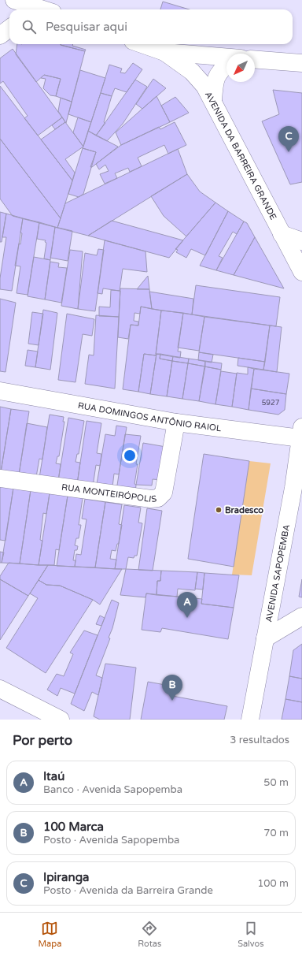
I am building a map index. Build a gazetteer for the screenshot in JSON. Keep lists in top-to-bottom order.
{
  "streets": {
    "main road": [
      "AVENIDA DA BARREIRA GRANDE",
      "RUA DOMINGOS ANTÔNIO RAIOL",
      "RUA MONTEIRÓPOLIS",
      "AVENIDA SAPOPEMBA"
    ]
  },
  "crossings": [
    ["RUA DOMINGOS ANTÔNIO RAIOL", "RUA MONTEIRÓPOLIS"],
    ["RUA DOMINGOS ANTÔNIO RAIOL", "AVENIDA SAPOPEMBA"]
  ],
  "places": ["Bradesco"],
  "house_numbers": ["5927"],
  "north": "bottom left",
  "page": {
    "search": "Pesquisar aqui",
    "pins": ["C", "A", "B"],
    "heading": ["Por perto", "3 resultados"],
    "list": [
      {
        "mark": "A",
        "name": "Itaú",
        "note": "Banco · Avenida Sapopemba",
        "value": "50 m"
      },
      {
        "mark": "B",
        "name": "100 Marca",
        "note": "Posto · Avenida Sapopemba",
        "value": "70 m"
      },
      {
        "mark": "C",
        "name": "Ipiranga",
        "note": "Posto · Avenida da Barreira Grande",
        "value": "100 m"
      }
    ],
    "nav": ["Mapa", "Rotas", "Salvos"]
  }
}
